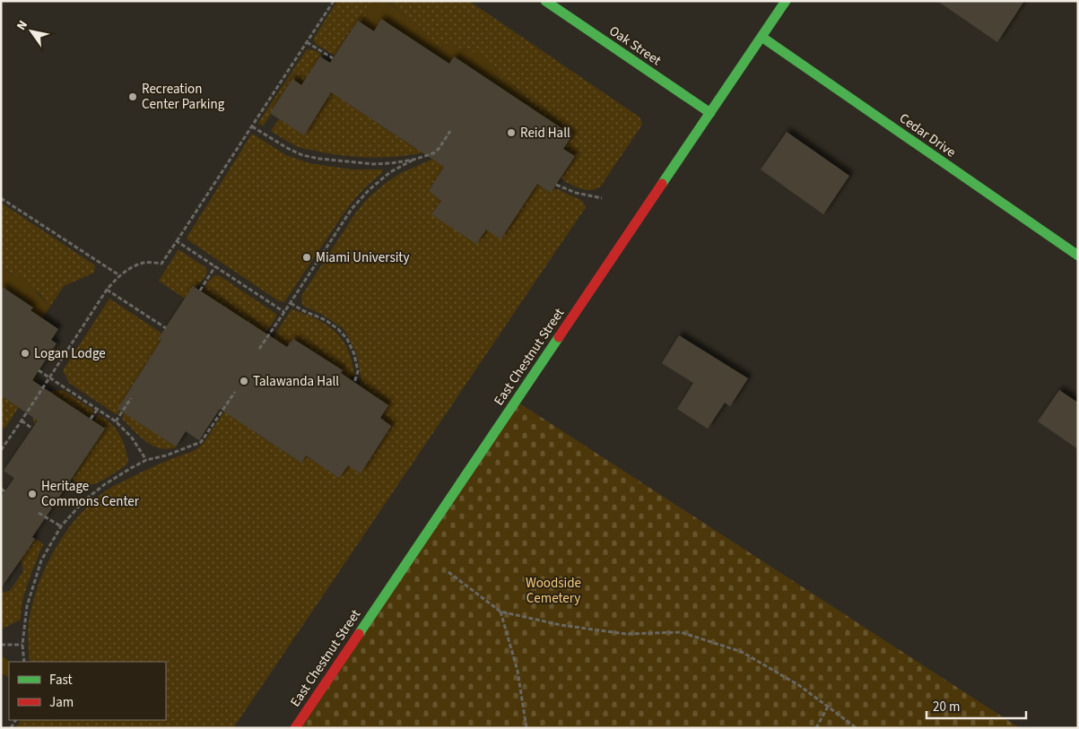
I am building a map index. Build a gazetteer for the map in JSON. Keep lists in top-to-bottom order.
{
  "streets": {
    "street": ["Oak Street", "Cedar Drive", "East Chestnut Street"]
  },
  "crossings": [
    ["Oak Street", "East Chestnut Street"],
    ["Cedar Drive", "East Chestnut Street"]
  ],
  "parks": ["Woodside Cemetery"],
  "places": [
    "Recreation Center Parking",
    "Reid Hall",
    "Miami University",
    "Logan Lodge",
    "Talawanda Hall",
    "Heritage Commons Center"
  ],
  "legend": ["Fast", "Jam"],
  "scale_bar": "20 m",
  "north": "top left"
}
